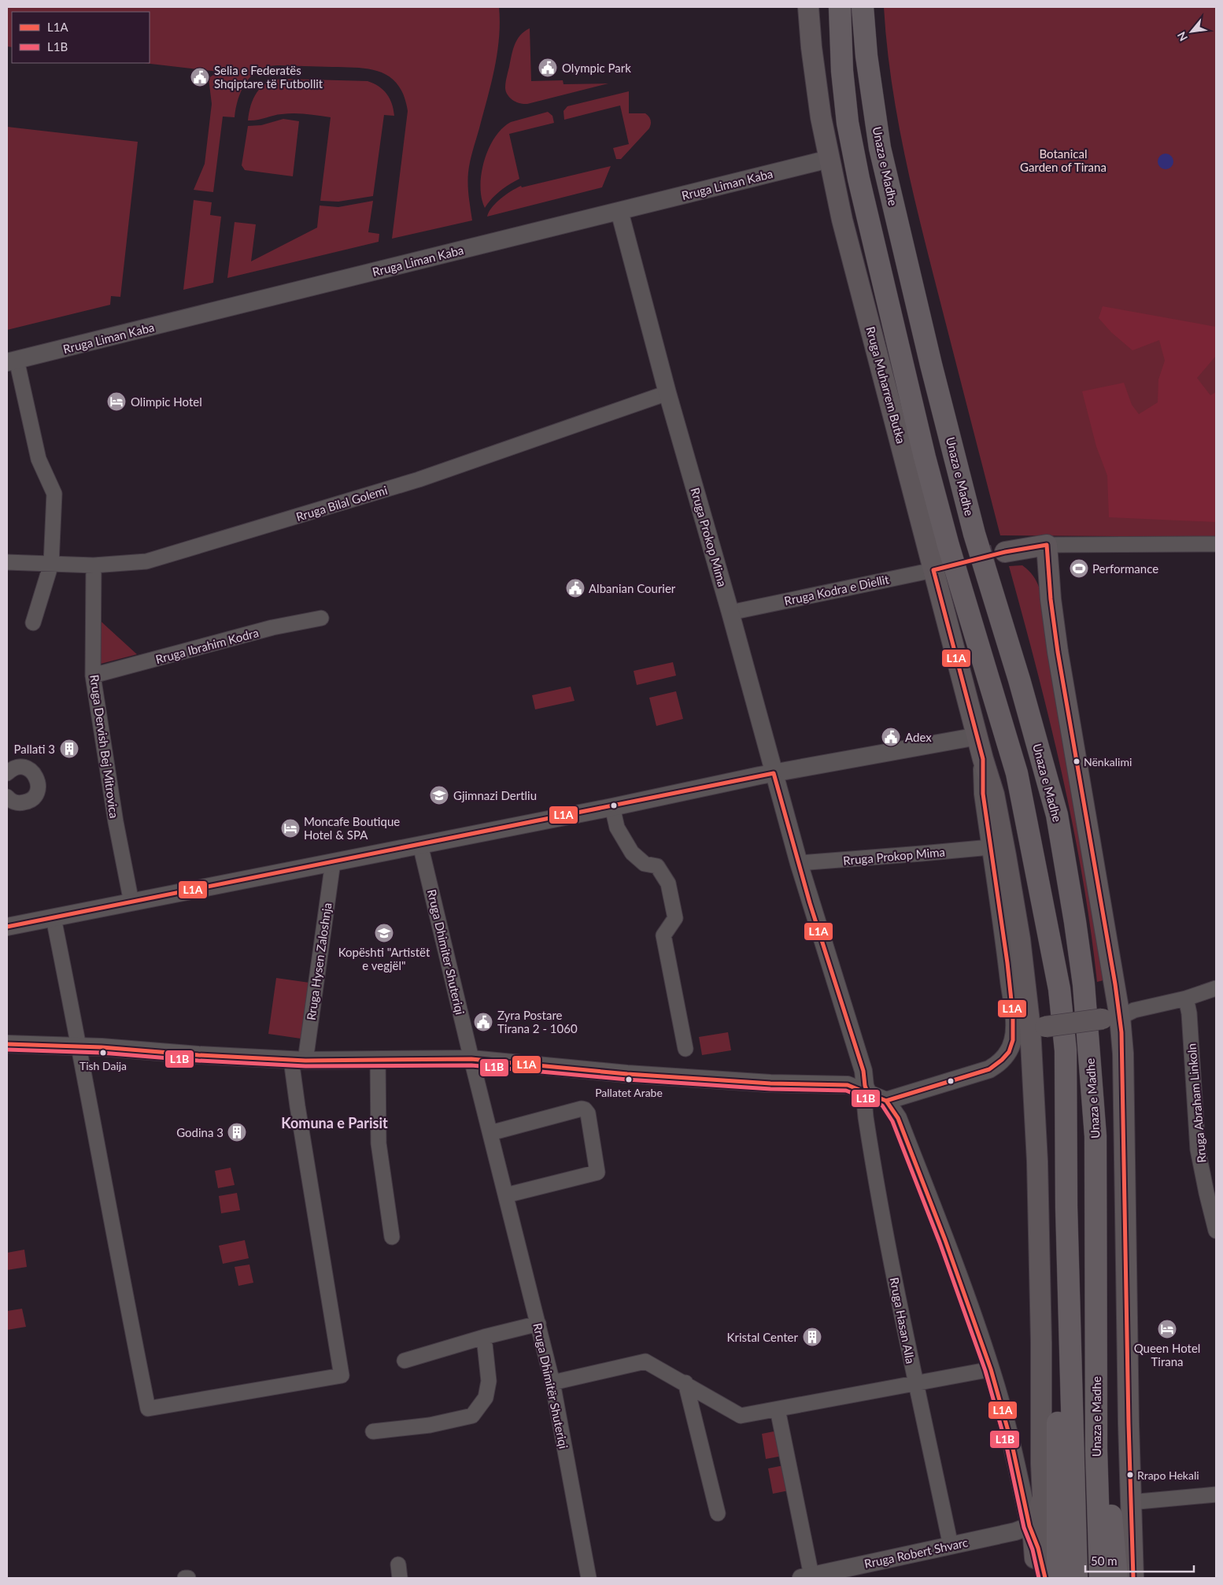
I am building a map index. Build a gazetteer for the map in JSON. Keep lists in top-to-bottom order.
{
  "streets": {
    "highway": ["Unaza e Madhe"],
    "main road": ["Rruga Muharrem Butka"],
    "street": [
      "Rruga Liman Kaba",
      "Rruga Bilal Golemi",
      "Rruga Prokop Mima",
      "Rruga Kodra e Diellit",
      "Rruga Ibrahim Kodra",
      "Rruga Dervish Bej Mitrovica",
      "Rruga Dhimiter Shuteriqi",
      "Rruga Hysen Zaloshnja",
      "Rruga Abraham Linkoln",
      "Rruga Hasan Alla",
      "Rruga Dhimitër Shuteriqi",
      "Rruga Robert Shvarc"
    ]
  },
  "crossings": [
    ["Rruga Liman Kaba", "Rruga Muharrem Butka"],
    ["Rruga Liman Kaba", "Rruga Prokop Mima"],
    ["Rruga Muharrem Butka", "Rruga Kodra e Diellit"],
    ["Rruga Bilal Golemi", "Rruga Prokop Mima"],
    ["Rruga Bilal Golemi", "Rruga Dervish Bej Mitrovica"],
    ["Rruga Prokop Mima", "Rruga Kodra e Diellit"],
    ["Rruga Prokop Mima", "Rruga Hasan Alla"],
    ["Rruga Ibrahim Kodra", "Rruga Dervish Bej Mitrovica"],
    ["Rruga Dhimiter Shuteriqi", "Rruga Dhimitër Shuteriqi"],
    ["Rruga Hasan Alla", "Rruga Robert Shvarc"]
  ],
  "districts": ["Komuna e Parisit"],
  "parks": ["Botanical Garden of Tirana"],
  "places": {
    "public building": [
      "Olympic Park",
      "Selia e Federatës Shqiptare të Futbollit",
      "Albanian Courier",
      "Adex",
      "Zyra Postare Tirana 2 - 1060"
    ],
    "hotel": ["Olimpic Hotel", "Moncafe Boutique Hotel & SPA", "Queen Hotel Tirana"],
    "sports": ["Performance"],
    "building": ["Pallati 3", "Godina 3", "Kristal Center"],
    "other": [
      "Nënkalimi",
      "Tish Daija",
      "Pallatet Arabe",
      "Rrapo Hekali"
    ],
    "school or university": ["Gjimnazi Dertliu", "Kopështi \"Artistët e vegjël\""]
  },
  "lines": ["transit line L1A", "transit line L1B"],
  "legend": ["L1A", "L1B"],
  "scale_bar": "50 m",
  "north": "bottom left"
}
